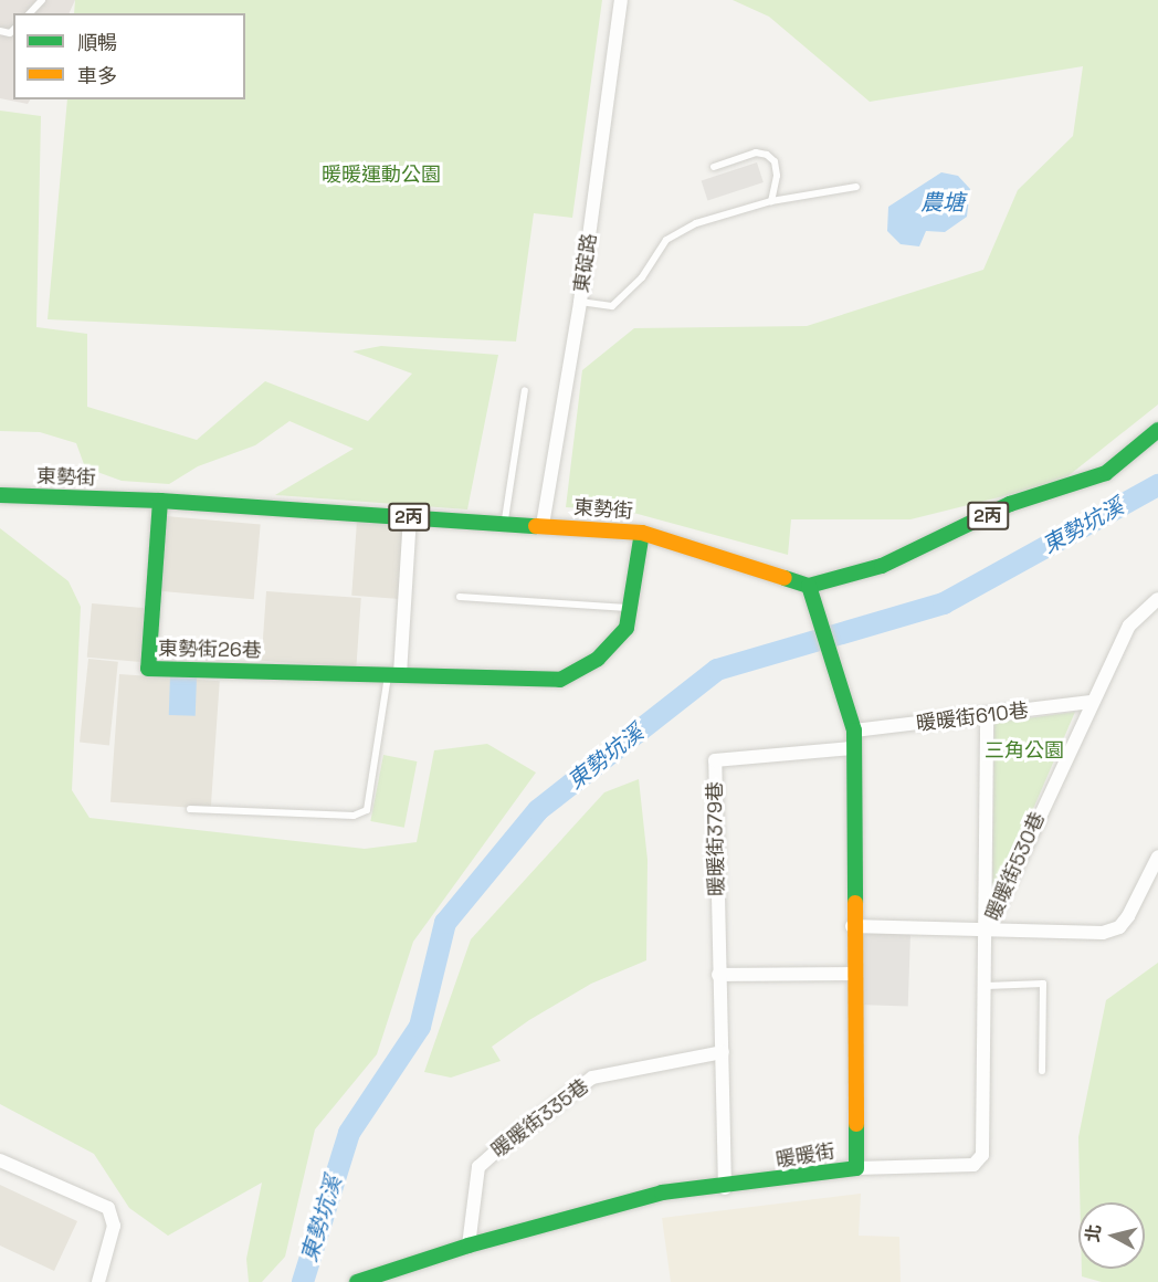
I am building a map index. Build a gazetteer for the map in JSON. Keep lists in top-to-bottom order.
{
  "streets": {
    "street": [
      "東碇路",
      "東勢街",
      "2丙",
      "東勢街26巷",
      "暖暖街610巷",
      "暖暖街379巷",
      "暖暖街530巷",
      "暖暖街335巷",
      "暖暖街"
    ]
  },
  "crossings": [
    ["東碇路", "東勢街"],
    ["東勢街", "2丙"],
    ["東勢街", "東勢街26巷"],
    ["東勢街", "暖暖街"],
    ["2丙", "暖暖街"],
    ["暖暖街610巷", "暖暖街530巷"],
    ["暖暖街610巷", "暖暖街"],
    ["暖暖街379巷", "暖暖街335巷"],
    ["暖暖街379巷", "暖暖街"],
    ["暖暖街530巷", "暖暖街"],
    ["暖暖街335巷", "暖暖街"]
  ],
  "water": ["農塘", "東勢坑溪"],
  "parks": ["暖暖運動公園", "三角公園"],
  "legend": ["順暢", "車多"],
  "north": "left"
}
